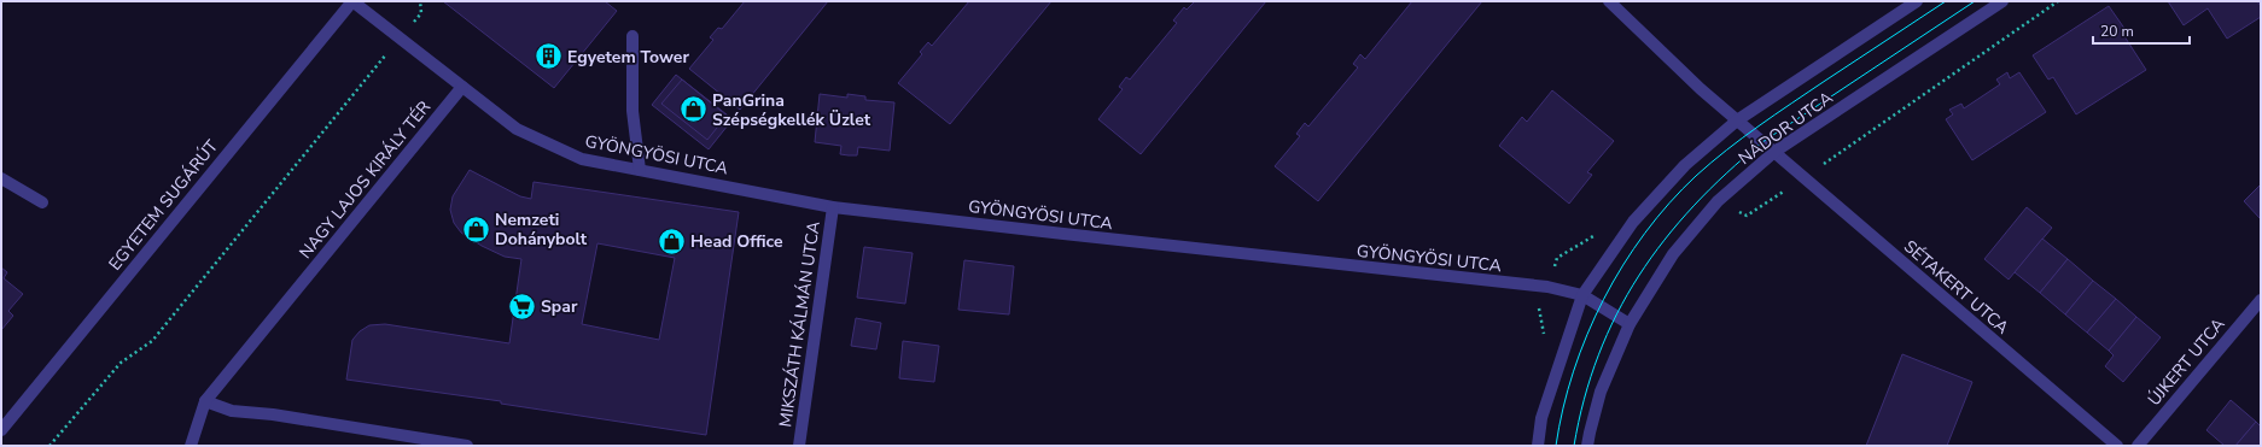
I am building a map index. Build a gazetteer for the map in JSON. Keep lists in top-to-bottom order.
{
  "streets": {
    "street": [
      "NÁDOR UTCA",
      "GYÖNGYÖSI UTCA",
      "NAGY LAJOS KIRÁLY TÉR",
      "EGYETEM SUGÁRÚT",
      "SÉTAKERT UTCA",
      "MIKSZÁTH KÁLMÁN UTCA",
      "ÚJKERT UTCA"
    ]
  },
  "crossings": [
    ["NÁDOR UTCA", "GYÖNGYÖSI UTCA"],
    ["NÁDOR UTCA", "SÉTAKERT UTCA"],
    ["GYÖNGYÖSI UTCA", "NAGY LAJOS KIRÁLY TÉR"],
    ["GYÖNGYÖSI UTCA", "MIKSZÁTH KÁLMÁN UTCA"]
  ],
  "places": {
    "building": ["Egyetem Tower"],
    "shop": ["PanGrina Szépségkellék Üzlet", "Nemzeti Dohánybolt", "Head Office"],
    "supermarket": ["Spar"]
  },
  "scale_bar": "20 m"
}
